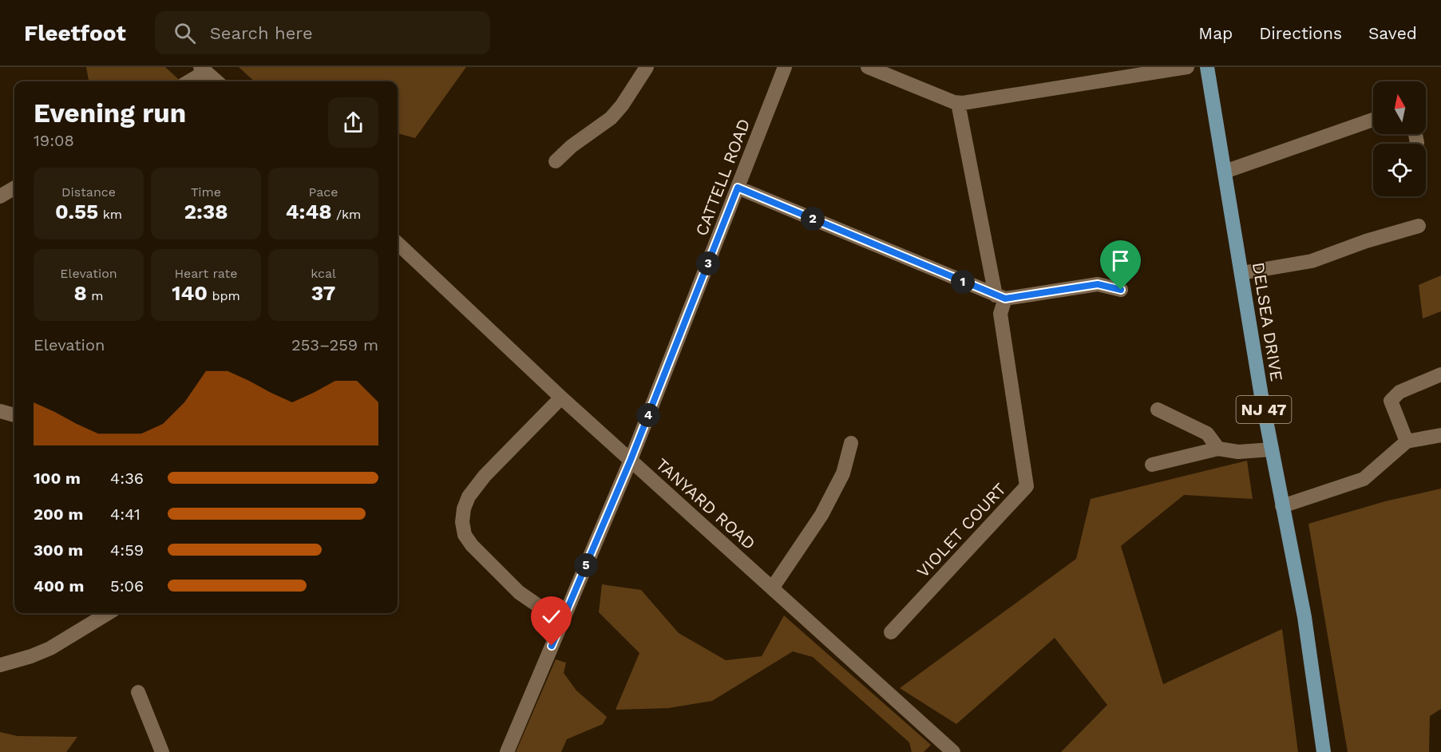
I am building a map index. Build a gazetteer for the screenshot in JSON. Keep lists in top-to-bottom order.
{
  "streets": {
    "main road": ["DELSEA DRIVE", "NJ 47"],
    "street": ["CATTELL ROAD", "TANYARD ROAD", "VIOLET COURT"]
  },
  "crossings": [
    ["CATTELL ROAD", "TANYARD ROAD"]
  ],
  "north": "top",
  "page": {
    "header": "Fleetfoot",
    "search": "Search here",
    "nav": ["Map", "Directions", "Saved"],
    "heading": ["Evening run", "19:08"],
    "stats": [
      ["Distance", "0.55 km"],
      ["Time", "2:38"],
      ["Pace", "4:48 /km"],
      ["Elevation", "8 m"],
      ["Heart rate", "140 bpm"],
      ["kcal", "37"]
    ],
    "pins": [
      "2",
      "3",
      "1",
      "4",
      "5"
    ],
    "chart": ["Elevation", "253–259 m"],
    "list": [
      {
        "name": "100 m",
        "note": "4:36"
      },
      {
        "name": "200 m",
        "note": "4:41"
      },
      {
        "name": "300 m",
        "note": "4:59"
      },
      {
        "name": "400 m",
        "note": "5:06"
      }
    ]
  }
}
